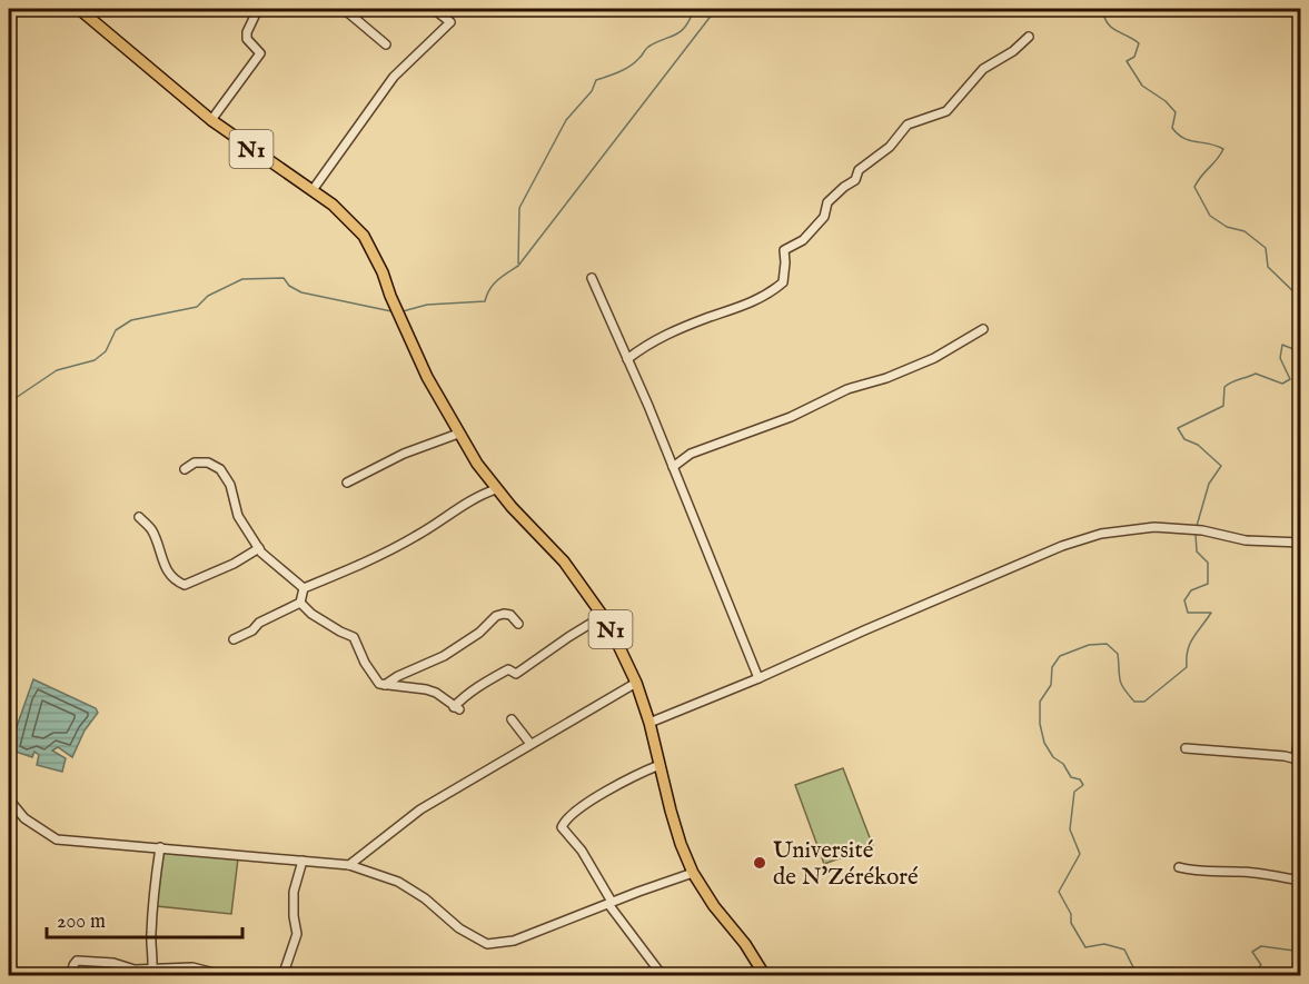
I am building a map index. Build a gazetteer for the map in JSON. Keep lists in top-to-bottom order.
{
  "streets": {
    "main road": ["N1"]
  },
  "places": ["Université de N'Zérékoré"],
  "scale_bar": "200 m"
}
